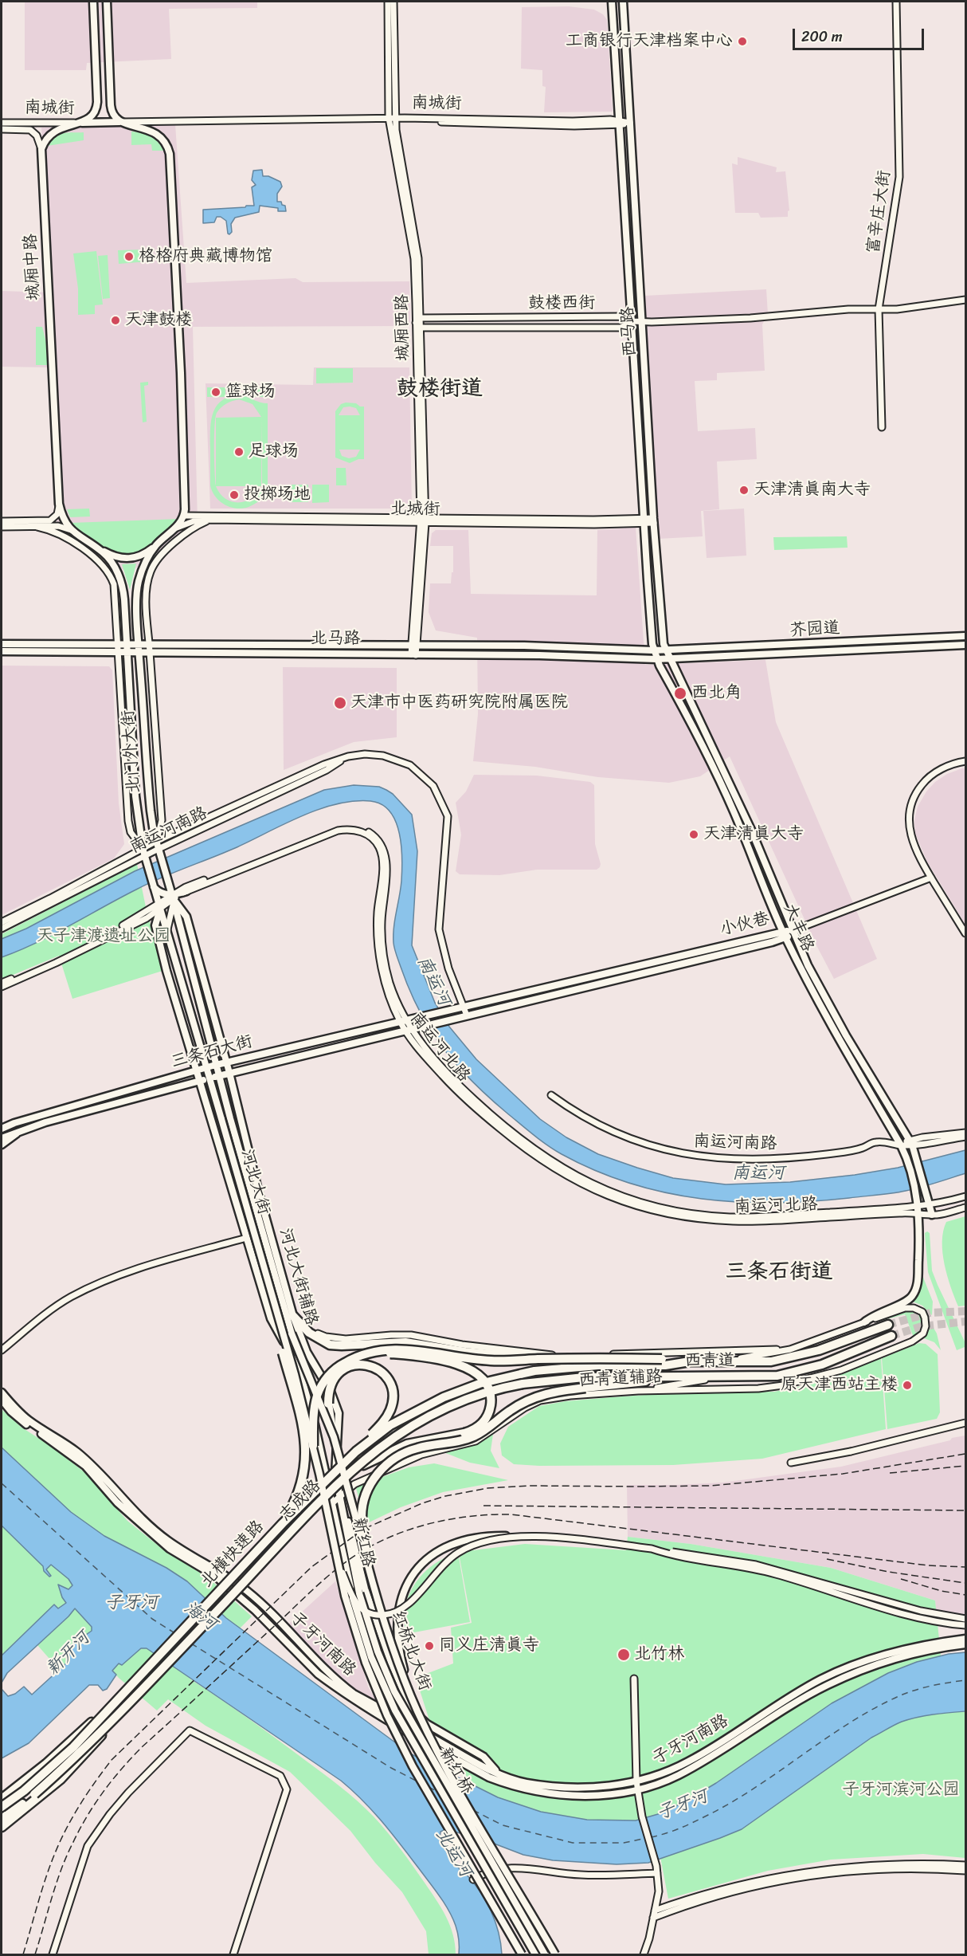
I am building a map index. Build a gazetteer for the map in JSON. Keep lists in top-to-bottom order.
{
  "streets": {
    "highway": ["西青道", "志成路", "北横快速路"],
    "main road": [
      "南城街",
      "城厢中路",
      "西马路",
      "芥园道",
      "北马路",
      "北门外大街",
      "小伙巷",
      "大丰路",
      "三条石大街",
      "河北大街",
      "河北大街辅路",
      "新红路",
      "子牙河南路",
      "红桥北大街",
      "新红桥"
    ],
    "street": [
      "富辛庄大街",
      "鼓楼西街",
      "城厢西路",
      "北城街",
      "南运河南路",
      "南运河北路",
      "西青道辅路"
    ]
  },
  "crossings": [
    ["南城街", "城厢中路"],
    ["南城街", "城厢西路"],
    ["南城街", "西马路"],
    ["城厢中路", "北城街"],
    ["城厢中路", "北马路"],
    ["城厢中路", "北门外大街"],
    ["鼓楼西街", "城厢西路"],
    ["鼓楼西街", "西马路"],
    ["城厢西路", "北城街"],
    ["城厢西路", "北马路"],
    ["西马路", "北城街"],
    ["西马路", "芥园道"],
    ["西马路", "北马路"],
    ["西马路", "大丰路"],
    ["芥园道", "北马路"],
    ["芥园道", "大丰路"],
    ["北马路", "北门外大街"],
    ["北马路", "大丰路"],
    ["北门外大街", "南运河南路"],
    ["北门外大街", "河北大街"],
    ["南运河南路", "小伙巷"],
    ["南运河南路", "大丰路"],
    ["南运河南路", "河北大街"],
    ["小伙巷", "大丰路"],
    ["小伙巷", "三条石大街"],
    ["大丰路", "南运河北路"],
    ["南运河北路", "三条石大街"],
    ["三条石大街", "河北大街"],
    ["三条石大街", "河北大街辅路"],
    ["河北大街", "河北大街辅路"],
    ["河北大街", "红桥北大街"],
    ["河北大街辅路", "西青道辅路"],
    ["河北大街辅路", "新红路"],
    ["西青道", "志成路"],
    ["西青道", "北横快速路"],
    ["西青道辅路", "新红路"],
    ["新红路", "新红桥"]
  ],
  "districts": ["鼓楼街道", "三条石街道"],
  "water": [
    "南运河",
    "子牙河",
    "海河",
    "新开河",
    "北运河"
  ],
  "parks": ["天子津渡遗址公园", "子牙河滨河公园"],
  "places": [
    "工商银行天津档案中心",
    "格格府典藏博物馆",
    "天津鼓楼",
    "篮球场",
    "足球场",
    "天津清真南大寺",
    "投掷场地",
    "西北角",
    "天津市中医药研究院附属医院",
    "天津清真大寺",
    "原天津西站主楼",
    "同义庄清真寺",
    "北竹林"
  ],
  "scale_bar": "200 m"
}
